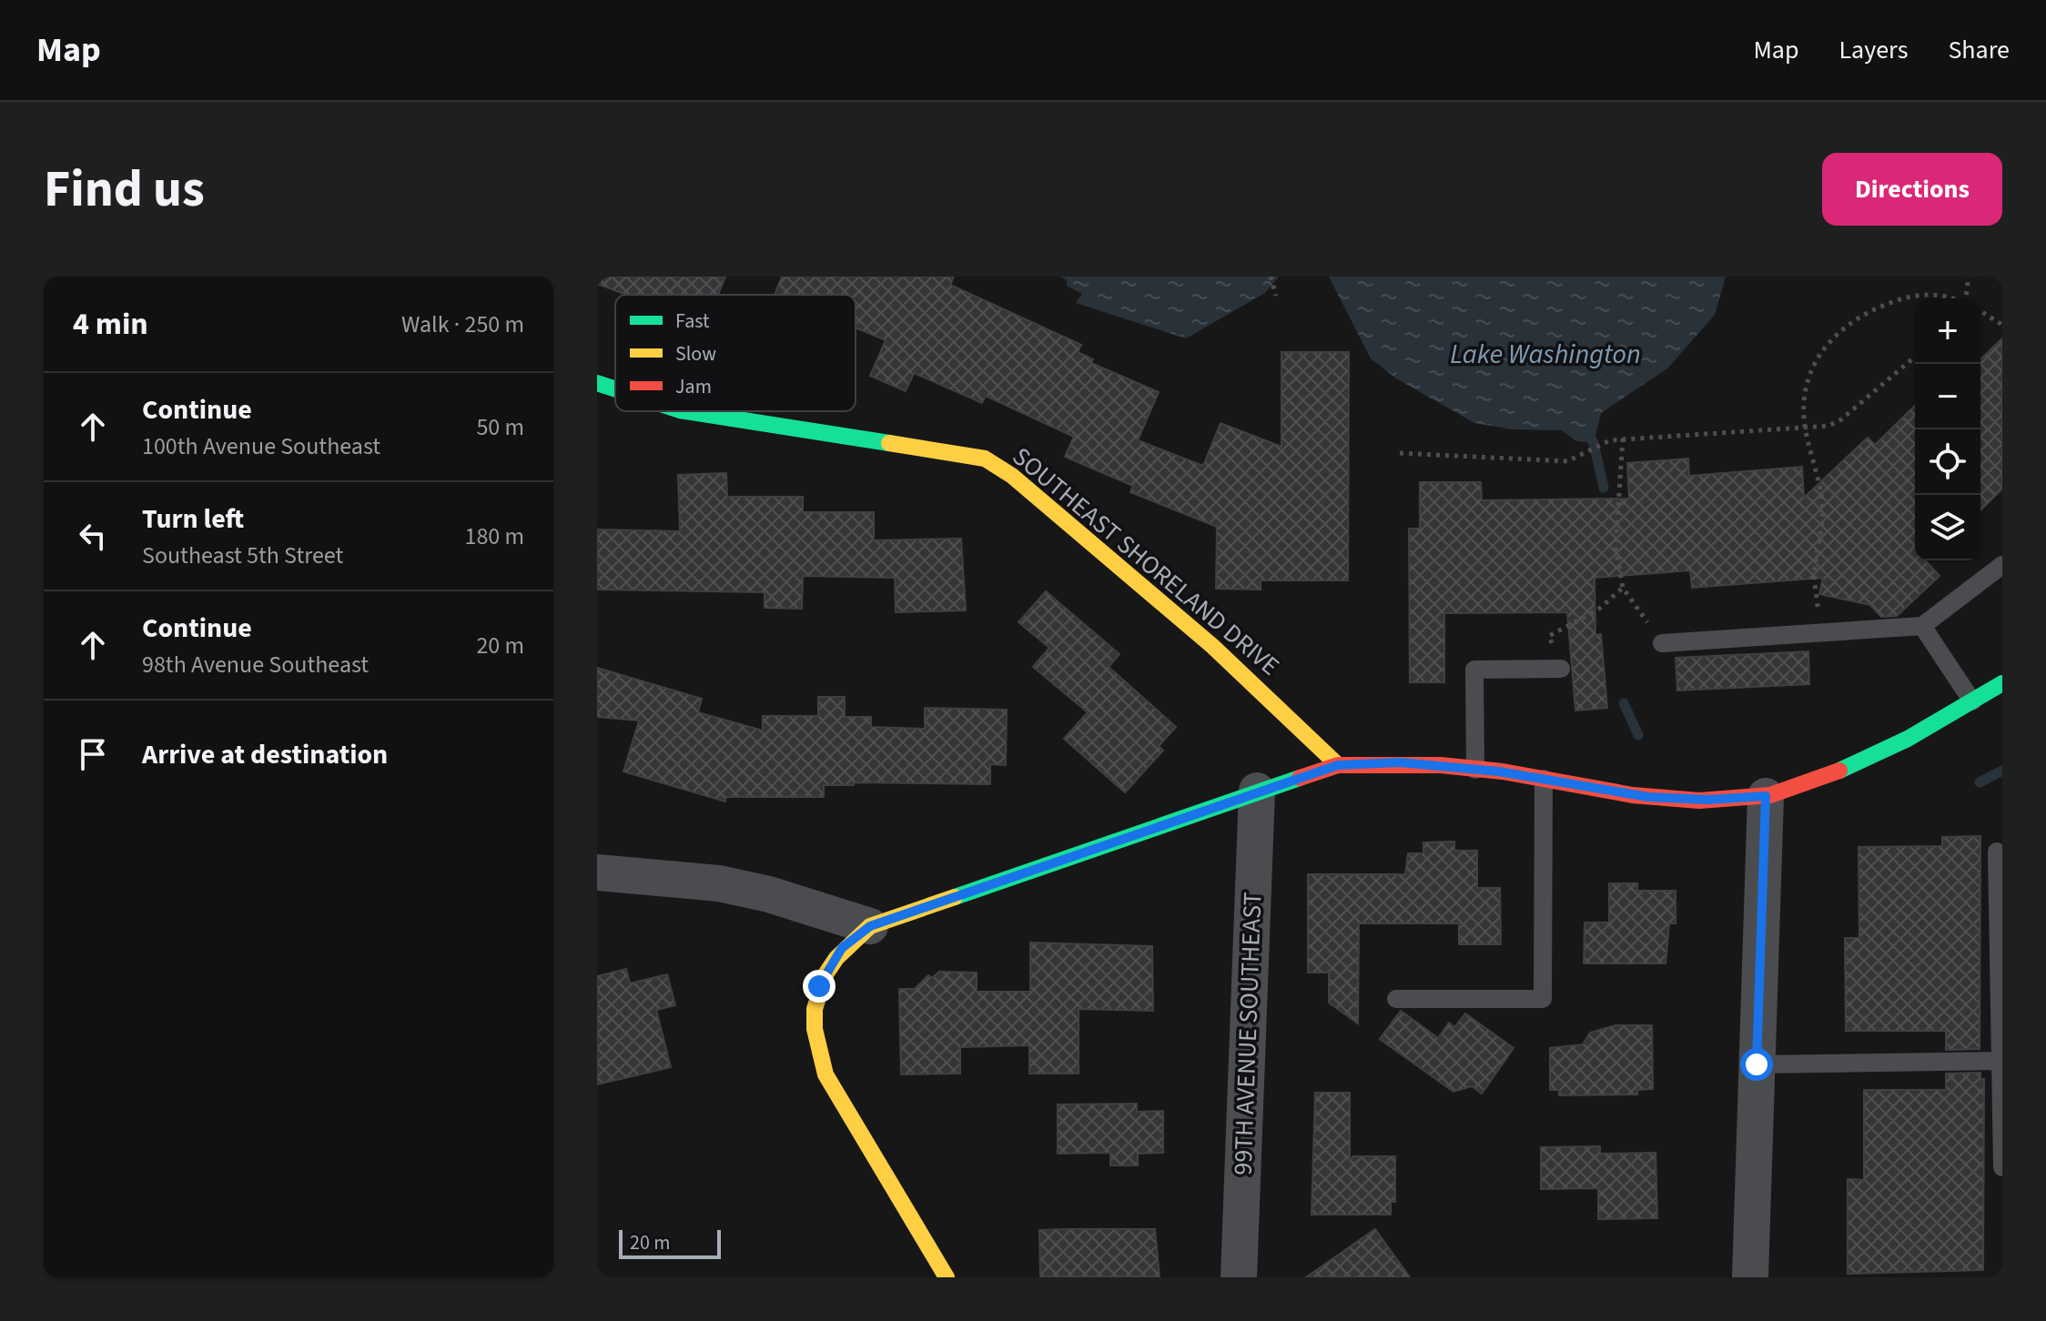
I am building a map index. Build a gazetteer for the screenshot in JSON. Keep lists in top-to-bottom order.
{
  "streets": {
    "street": ["SOUTHEAST SHORELAND DRIVE", "99TH AVENUE SOUTHEAST"]
  },
  "water": ["Lake Washington"],
  "legend": ["Fast", "Slow", "Jam"],
  "scale_bar": "20 m",
  "page": {
    "header": "Map",
    "nav": ["Map", "Layers", "Share"],
    "buttons": "Directions",
    "title": "Find us",
    "heading": ["4 min", "Walk · 250 m"],
    "map_buttons": ["+", "−"],
    "list": [
      ["Continue", "100th Avenue Southeast", "50 m"],
      ["Turn left", "Southeast 5th Street", "180 m"],
      ["Continue", "98th Avenue Southeast", "20 m"],
      "Arrive at destination"
    ],
    "scale": "20 m"
  }
}
